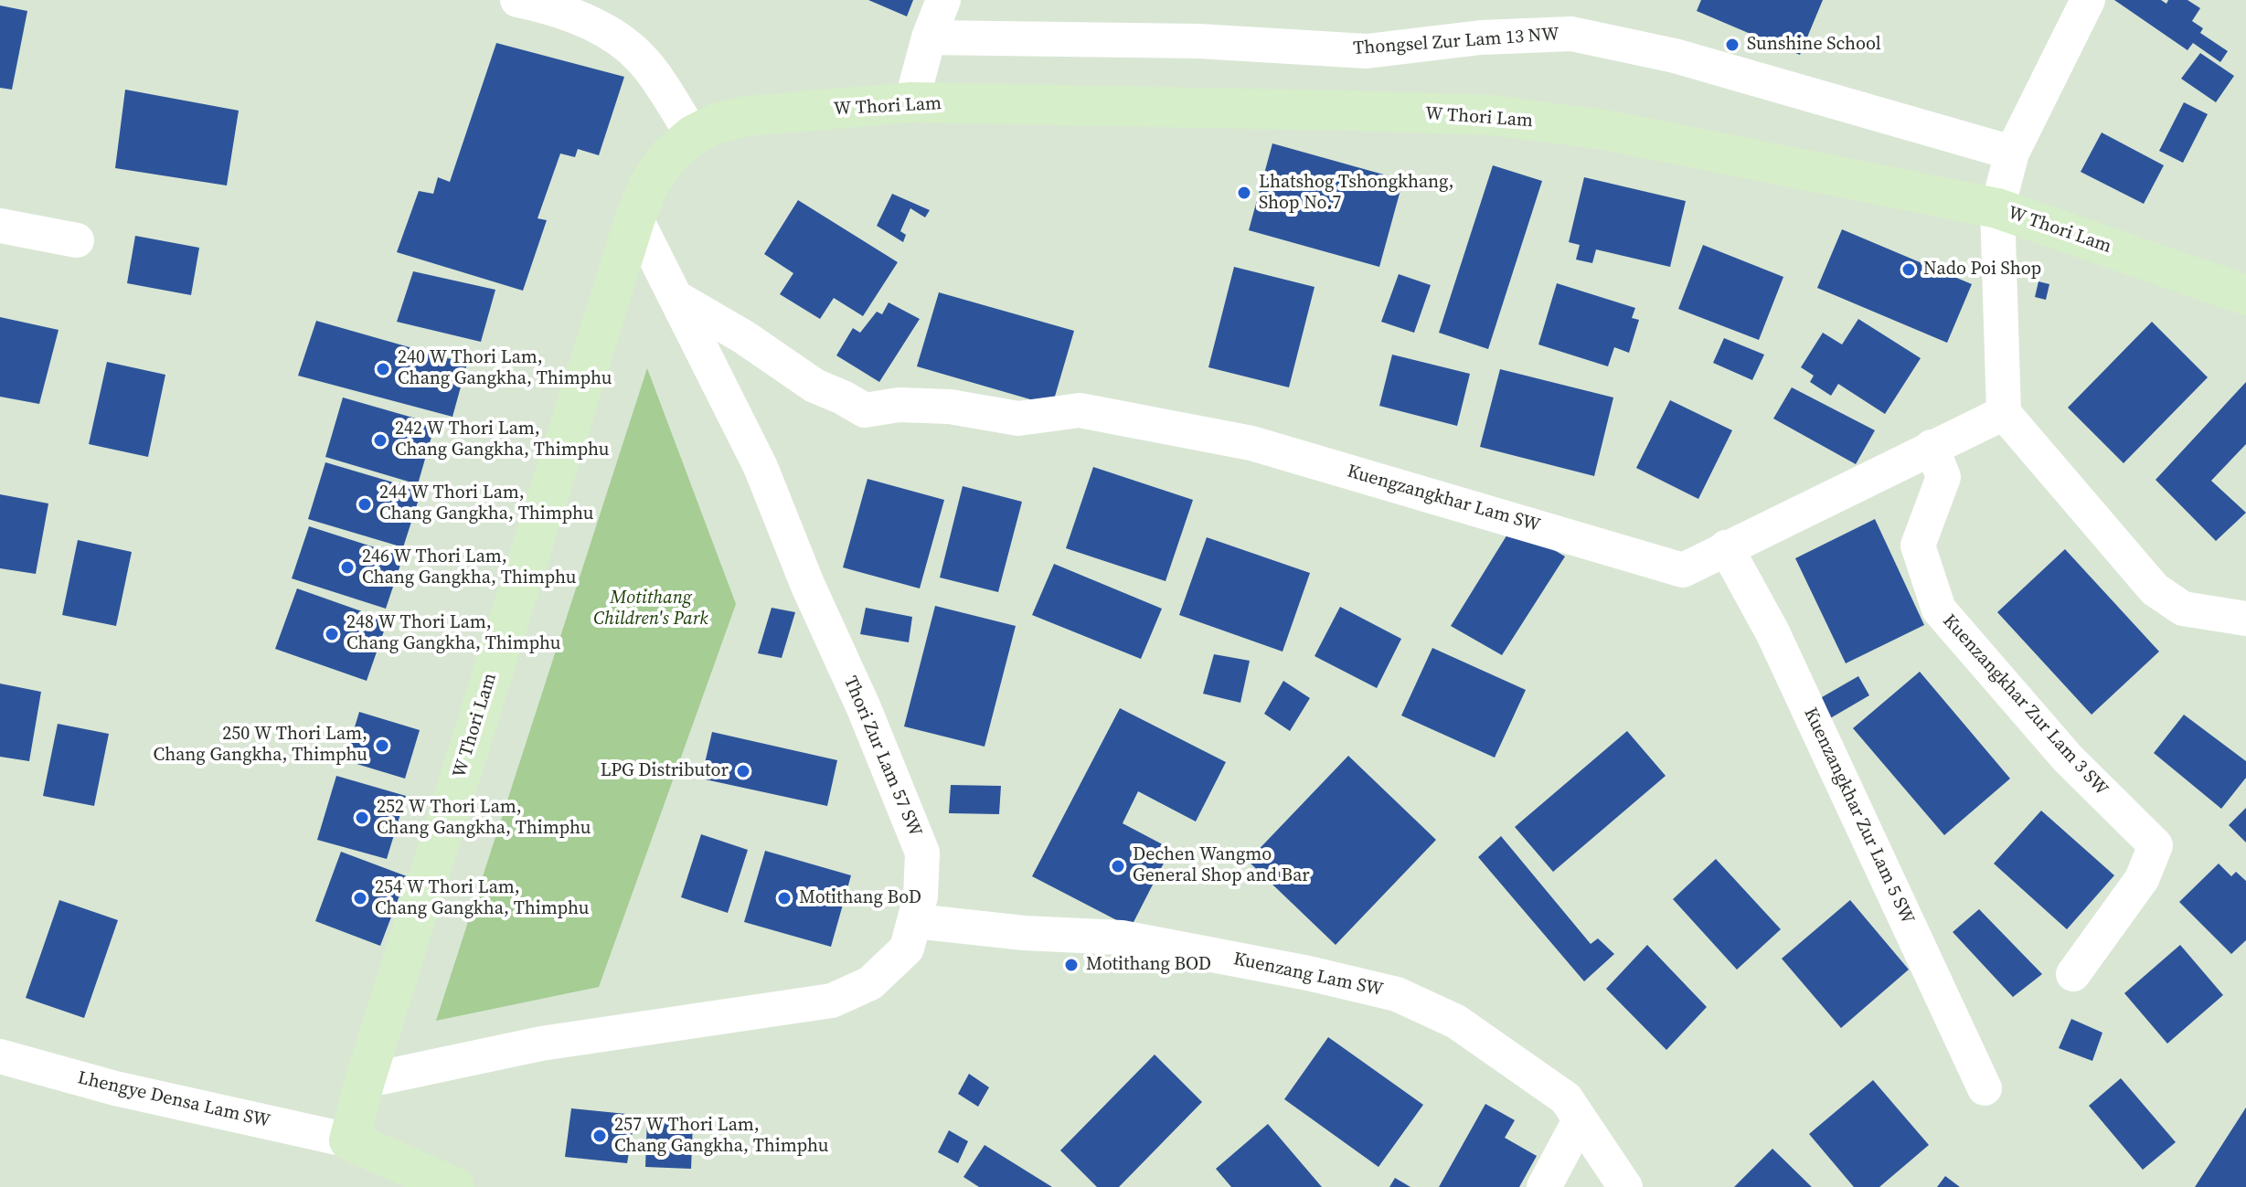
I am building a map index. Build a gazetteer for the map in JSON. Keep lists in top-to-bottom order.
{
  "streets": {
    "main road": ["W Thori Lam"],
    "street": [
      "Thongsel Zur Lam 13 NW",
      "Kuengzangkhar Lam SW",
      "Kuenzangkhar Zur Lam 3 SW",
      "Thori Zur Lam 57 SW",
      "Kuenzangkhar Zur Lam 5 SW",
      "Kuenzang Lam SW",
      "Lhengye Densa Lam SW"
    ]
  },
  "crossings": [
    ["W Thori Lam", "Thori Zur Lam 57 SW"],
    ["W Thori Lam", "Lhengye Densa Lam SW"],
    ["Kuengzangkhar Lam SW", "Kuenzangkhar Zur Lam 3 SW"],
    ["Kuengzangkhar Lam SW", "Thori Zur Lam 57 SW"],
    ["Kuengzangkhar Lam SW", "Kuenzangkhar Zur Lam 5 SW"],
    ["Thori Zur Lam 57 SW", "Kuenzang Lam SW"]
  ],
  "parks": ["Motithang Children's Park"],
  "places": [
    "Sunshine School",
    "Lhatshog Tshongkhang, Shop No.7",
    "Nado Poi Shop",
    "240 W Thori Lam, Chang Gangkha, Thimphu",
    "242 W Thori Lam, Chang Gangkha, Thimphu",
    "244 W Thori Lam, Chang Gangkha, Thimphu",
    "246 W Thori Lam, Chang Gangkha, Thimphu",
    "248 W Thori Lam, Chang Gangkha, Thimphu",
    "250 W Thori Lam, Chang Gangkha, Thimphu",
    "LPG Distributor",
    "252 W Thori Lam, Chang Gangkha, Thimphu",
    "Dechen Wangmo General Shop and Bar",
    "254 W Thori Lam, Chang Gangkha, Thimphu",
    "Motithang BoD",
    "Motithang BOD",
    "257 W Thori Lam, Chang Gangkha, Thimphu"
  ]
}
